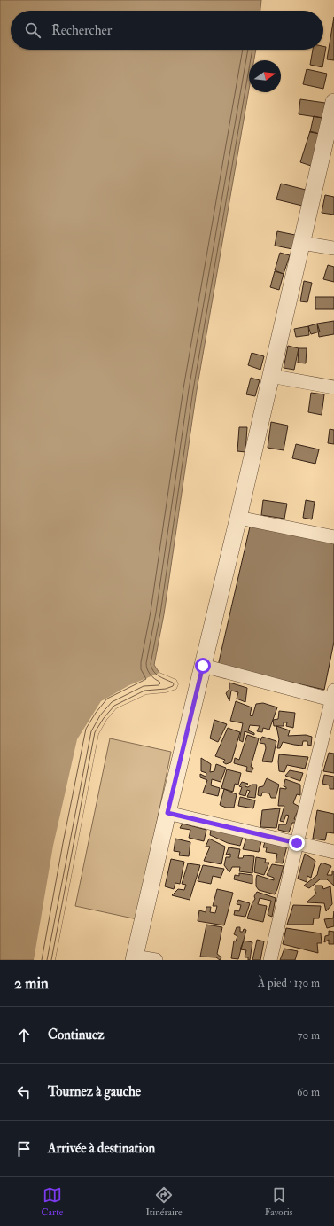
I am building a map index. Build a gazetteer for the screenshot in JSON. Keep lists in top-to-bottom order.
{
  "north": "right",
  "page": {
    "search": "Rechercher",
    "heading": ["2 min", "À pied · 130 m"],
    "list": [
      ["Continuez", "70 m"],
      ["Tournez à gauche", "60 m"],
      "Arrivée à destination"
    ],
    "nav": ["Carte", "Itinéraire", "Favoris"]
  }
}
